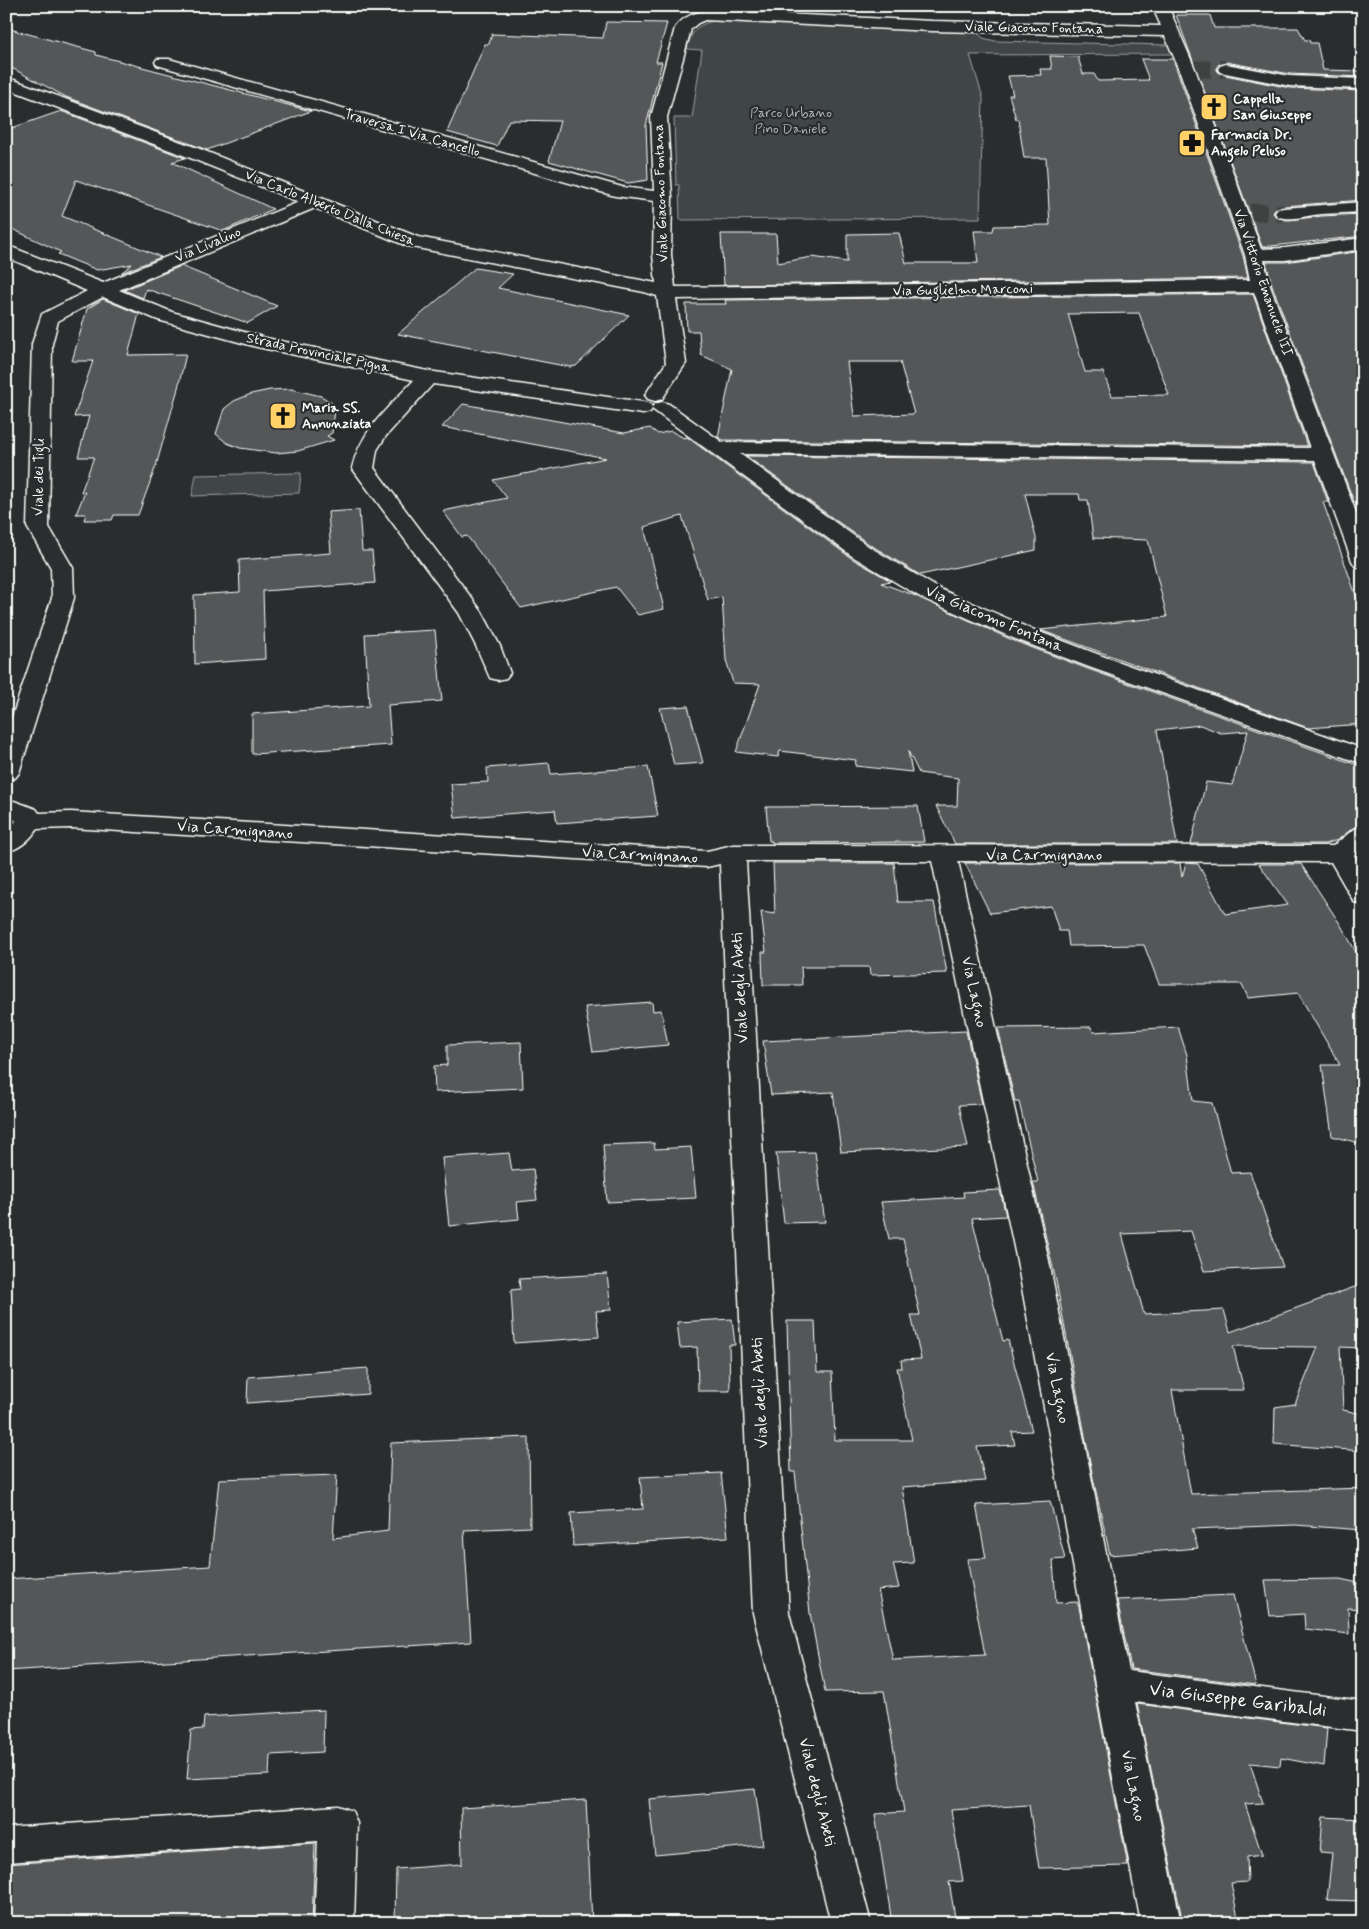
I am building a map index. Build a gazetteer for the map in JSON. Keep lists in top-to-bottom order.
{
  "streets": {
    "street": [
      "Viale Giacomo Fontana",
      "Traversa I Via Cancello",
      "Via Carlo Alberto Dalla Chiesa",
      "Via Livalino",
      "Via Vittorio Emanuele III",
      "Via Guglielmo Marconi",
      "Strada Provinciale Pigna",
      "Viale dei Tigli",
      "Via Giacomo Fontana",
      "Via Carmignano",
      "Viale degli Abeti",
      "Via Lagno",
      "Via Giuseppe Garibaldi"
    ]
  },
  "crossings": [
    ["Viale Giacomo Fontana", "Traversa I Via Cancello"],
    ["Viale Giacomo Fontana", "Via Carlo Alberto Dalla Chiesa"],
    ["Viale Giacomo Fontana", "Via Vittorio Emanuele III"],
    ["Viale Giacomo Fontana", "Via Guglielmo Marconi"],
    ["Viale Giacomo Fontana", "Strada Provinciale Pigna"],
    ["Viale Giacomo Fontana", "Via Giacomo Fontana"],
    ["Via Carlo Alberto Dalla Chiesa", "Via Livalino"],
    ["Via Carlo Alberto Dalla Chiesa", "Via Guglielmo Marconi"],
    ["Via Livalino", "Strada Provinciale Pigna"],
    ["Via Livalino", "Viale dei Tigli"],
    ["Via Vittorio Emanuele III", "Via Guglielmo Marconi"],
    ["Strada Provinciale Pigna", "Viale dei Tigli"],
    ["Strada Provinciale Pigna", "Via Giacomo Fontana"],
    ["Via Carmignano", "Viale degli Abeti"],
    ["Via Carmignano", "Via Lagno"],
    ["Via Lagno", "Via Giuseppe Garibaldi"]
  ],
  "parks": ["Parco Urbano Pino Daniele"],
  "places": {
    "church": ["Cappella San Giuseppe", "Maria SS. Annunziata"],
    "pharmacy": ["Farmacia Dr. Angelo Peluso"]
  }
}
